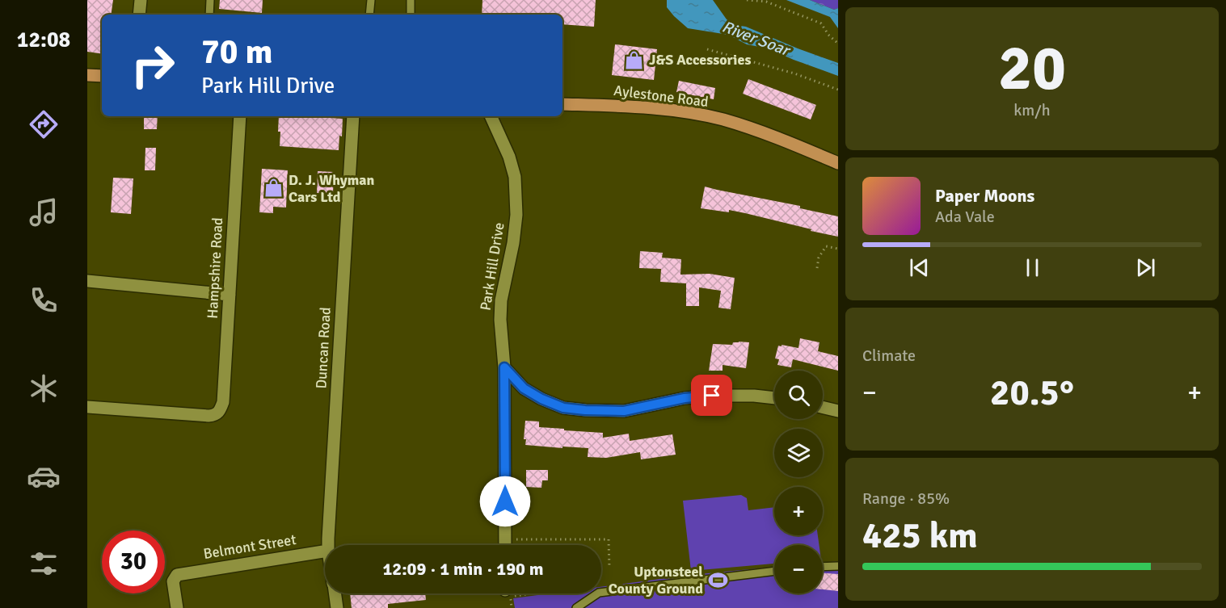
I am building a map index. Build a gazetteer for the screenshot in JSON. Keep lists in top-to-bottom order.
{
  "streets": {
    "main road": ["Aylestone Road"],
    "street": [
      "Park Hill Drive",
      "Hampshire Road",
      "Duncan Road",
      "Belmont Street"
    ]
  },
  "water": ["River Soar"],
  "places": {
    "shop": ["J&S Accessories", "D. J. Whyman Cars Ltd"],
    "sports": ["Uptonsteel County Ground"]
  },
  "page": {
    "tabs": "12:08",
    "tile": [
      ["20", "km/h"],
      "Climate",
      ["Range · 85%", "425 km"]
    ],
    "turn": ["70 m", "Park Hill Drive"],
    "song": ["Paper Moons", "Ada Vale"],
    "map_buttons": ["+", "−"],
    "heat": ["−", "20.5°", "+"],
    "limit": "30",
    "trip": "12:09 · 1 min · 190 m"
  }
}
